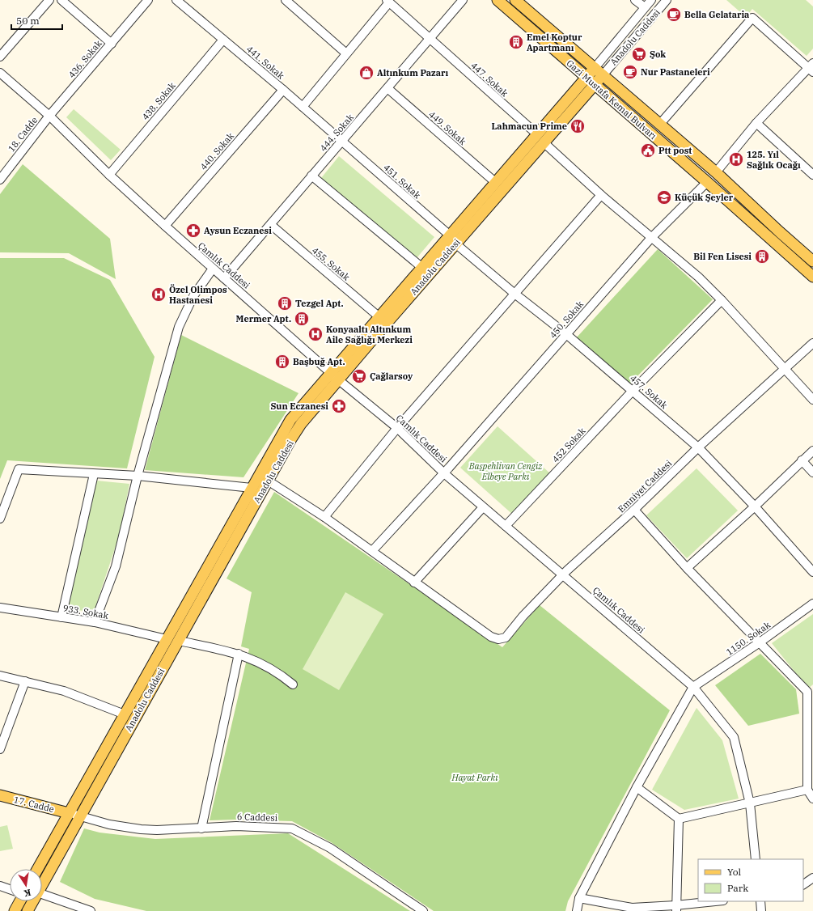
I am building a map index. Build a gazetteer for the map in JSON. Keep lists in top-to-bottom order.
{
  "streets": {
    "main road": ["Anadolu Caddesi", "Gazi Mustafa Kemal Bulvarı", "17. Cadde"],
    "street": [
      "436. Sokak",
      "441. Sokak",
      "447. Sokak",
      "438. Sokak",
      "449. Sokak",
      "444. Sokak",
      "18. Cadde",
      "440. Sokak",
      "451. Sokak",
      "455. Sokak",
      "Çamlık Caddesi",
      "450. Sokak",
      "457. Sokak",
      "452 Sokak",
      "Emniyet Caddesi",
      "933. Sokak",
      "1150. Sokak",
      "6 Caddesi"
    ]
  },
  "crossings": [
    ["Anadolu Caddesi", "447. Sokak"],
    ["Anadolu Caddesi", "Gazi Mustafa Kemal Bulvarı"],
    ["Anadolu Caddesi", "449. Sokak"],
    ["Anadolu Caddesi", "451. Sokak"],
    ["Anadolu Caddesi", "455. Sokak"],
    ["Anadolu Caddesi", "Çamlık Caddesi"],
    ["Anadolu Caddesi", "457. Sokak"],
    ["Anadolu Caddesi", "933. Sokak"],
    ["Anadolu Caddesi", "17. Cadde"],
    ["Anadolu Caddesi", "6 Caddesi"],
    ["436. Sokak", "18. Cadde"],
    ["436. Sokak", "Çamlık Caddesi"],
    ["441. Sokak", "438. Sokak"],
    ["441. Sokak", "444. Sokak"],
    ["441. Sokak", "440. Sokak"],
    ["441. Sokak", "451. Sokak"],
    ["447. Sokak", "444. Sokak"],
    ["Gazi Mustafa Kemal Bulvarı", "450. Sokak"],
    ["438. Sokak", "Çamlık Caddesi"],
    ["449. Sokak", "444. Sokak"],
    ["444. Sokak", "451. Sokak"],
    ["444. Sokak", "455. Sokak"],
    ["444. Sokak", "Çamlık Caddesi"],
    ["18. Cadde", "Çamlık Caddesi"],
    ["440. Sokak", "Çamlık Caddesi"],
    ["451. Sokak", "457. Sokak"],
    ["Çamlık Caddesi", "450. Sokak"],
    ["Çamlık Caddesi", "452 Sokak"],
    ["Çamlık Caddesi", "Emniyet Caddesi"],
    ["Çamlık Caddesi", "1150. Sokak"],
    ["450. Sokak", "457. Sokak"],
    ["457. Sokak", "452 Sokak"],
    ["457. Sokak", "Emniyet Caddesi"],
    ["17. Cadde", "6 Caddesi"]
  ],
  "parks": ["Başpehlivan Cengiz Elbeye Parkı", "Hayat Parkı"],
  "places": {
    "cafe": ["Bella Gelataria", "Nur Pastaneleri"],
    "building": [
      "Emel Koptur Apartmanı",
      "Bil Fen Lisesi",
      "Tezgel Apt.",
      "Mermer Apt.",
      "Başbuğ Apt."
    ],
    "supermarket": ["Şok", "Çağlarsoy"],
    "shop": ["Altınkum Pazarı"],
    "restaurant": ["Lahmacun Prime"],
    "public building": ["Ptt post"],
    "hospital": ["125. Yıl Sağlık Ocağı", "Özel Olimpos Hastanesi", "Konyaaltı Altınkum Aile Sağlığı Merkezi"],
    "school or university": ["Küçük Şeyler"],
    "pharmacy": ["Aysun Eczanesi", "Sun Eczanesi"]
  },
  "legend": ["Yol", "Park"],
  "scale_bar": "50 m",
  "north": "bottom"
}
